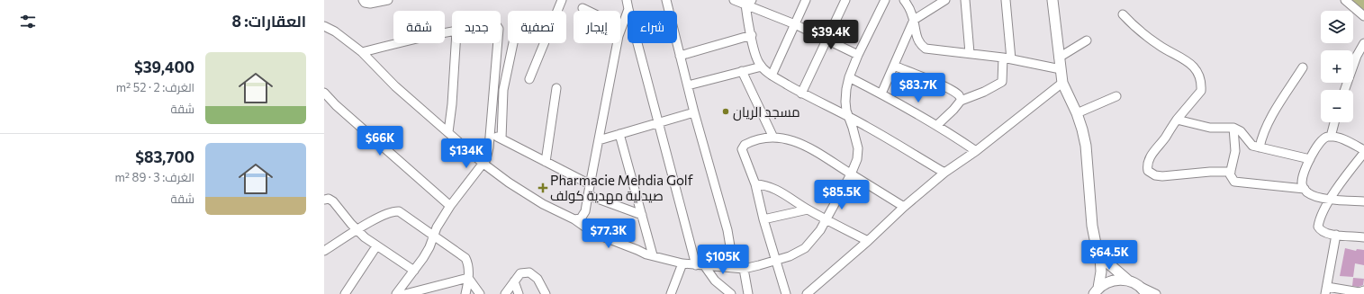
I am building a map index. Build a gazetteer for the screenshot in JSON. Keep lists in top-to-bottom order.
{
  "places": {
    "other": ["مسجد الريان"],
    "health": ["Pharmacie Mehdia Golf صيدلية مهدية كولف"]
  },
  "page": {
    "heading": "العقارات: 8",
    "map_buttons": ["+", "−"],
    "chip": [
      "شراء",
      "إيجار",
      "تصفية",
      "جديد",
      "شقة"
    ],
    "price": [
      "$39.4K",
      "$83.7K",
      "$66K",
      "$134K",
      "$85.5K",
      "$77.3K",
      "$64.5K",
      "$105K"
    ],
    "list": [
      {
        "name": "$39,400",
        "note": "الغرف: 2 · 52 m² · شقة"
      },
      {
        "name": "$83,700",
        "note": "الغرف: 3 · 89 m² · شقة"
      }
    ]
  }
}
